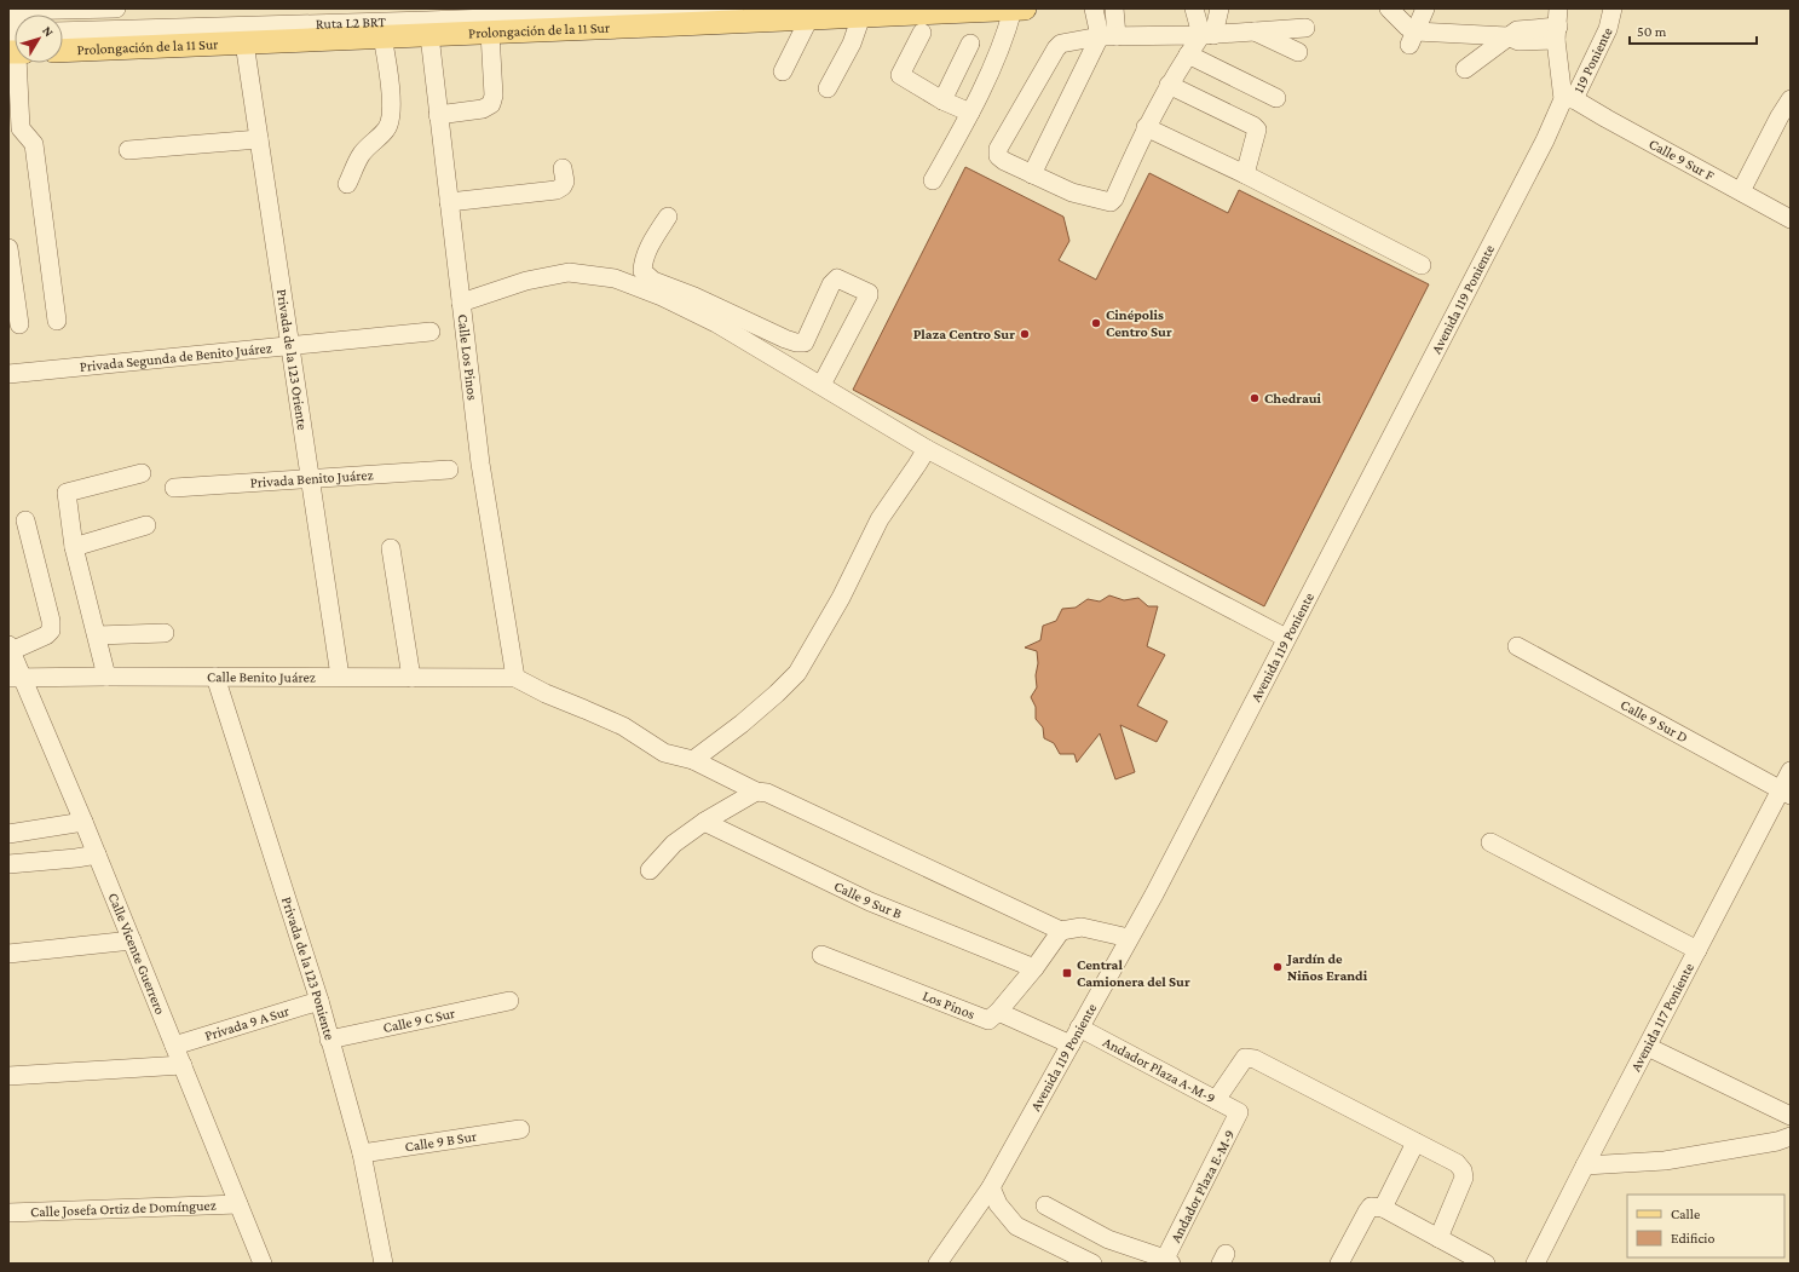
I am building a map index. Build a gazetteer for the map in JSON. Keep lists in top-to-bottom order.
{
  "streets": {
    "main road": ["Prolongación de la 11 Sur"],
    "street": [
      "Ruta L2 BRT",
      "119 Poniente",
      "Calle 9 Sur F",
      "Avenida 119 Poniente",
      "Privada Segunda de Benito Juárez",
      "Calle Los Pinos",
      "Privada de la 123 Oriente",
      "Privada Benito Juárez",
      "Calle Benito Juárez",
      "Calle 9 Sur D",
      "Calle 9 Sur B",
      "Calle Vicente Guerrero",
      "Privada de la 123 Poniente",
      "Los Pinos",
      "Avenida 117 Poniente",
      "Calle 9 C Sur",
      "Privada 9 A Sur",
      "Andador Plaza A-M-9",
      "Calle 9 B Sur",
      "Andador Plaza E-M-9",
      "Calle Josefa Ortiz de Domínguez"
    ]
  },
  "crossings": [
    ["Ruta L2 BRT", "Prolongación de la 11 Sur"],
    ["Prolongación de la 11 Sur", "Calle Los Pinos"],
    ["Prolongación de la 11 Sur", "Privada de la 123 Oriente"],
    ["119 Poniente", "Calle 9 Sur F"],
    ["119 Poniente", "Avenida 119 Poniente"],
    ["Calle 9 Sur F", "Avenida 119 Poniente"],
    ["Avenida 119 Poniente", "Los Pinos"],
    ["Avenida 119 Poniente", "Andador Plaza A-M-9"],
    ["Privada Segunda de Benito Juárez", "Privada de la 123 Oriente"],
    ["Calle Los Pinos", "Calle Benito Juárez"],
    ["Privada de la 123 Oriente", "Privada Benito Juárez"],
    ["Privada de la 123 Oriente", "Calle Benito Juárez"],
    ["Calle Benito Juárez", "Calle Vicente Guerrero"],
    ["Calle Benito Juárez", "Privada de la 123 Poniente"],
    ["Calle 9 Sur D", "Avenida 117 Poniente"],
    ["Calle Vicente Guerrero", "Privada 9 A Sur"],
    ["Calle Vicente Guerrero", "Calle Josefa Ortiz de Domínguez"],
    ["Privada de la 123 Poniente", "Calle 9 C Sur"],
    ["Privada de la 123 Poniente", "Privada 9 A Sur"],
    ["Privada de la 123 Poniente", "Calle 9 B Sur"],
    ["Andador Plaza A-M-9", "Andador Plaza E-M-9"]
  ],
  "places": {
    "other": [
      "Cinépolis Centro Sur",
      "Plaza Centro Sur",
      "Chedraui",
      "Jardín de Niños Erandi"
    ],
    "transit": ["Central Camionera del Sur"]
  },
  "legend": ["Calle", "Edificio"],
  "scale_bar": "50 m",
  "north": "top right"
}
